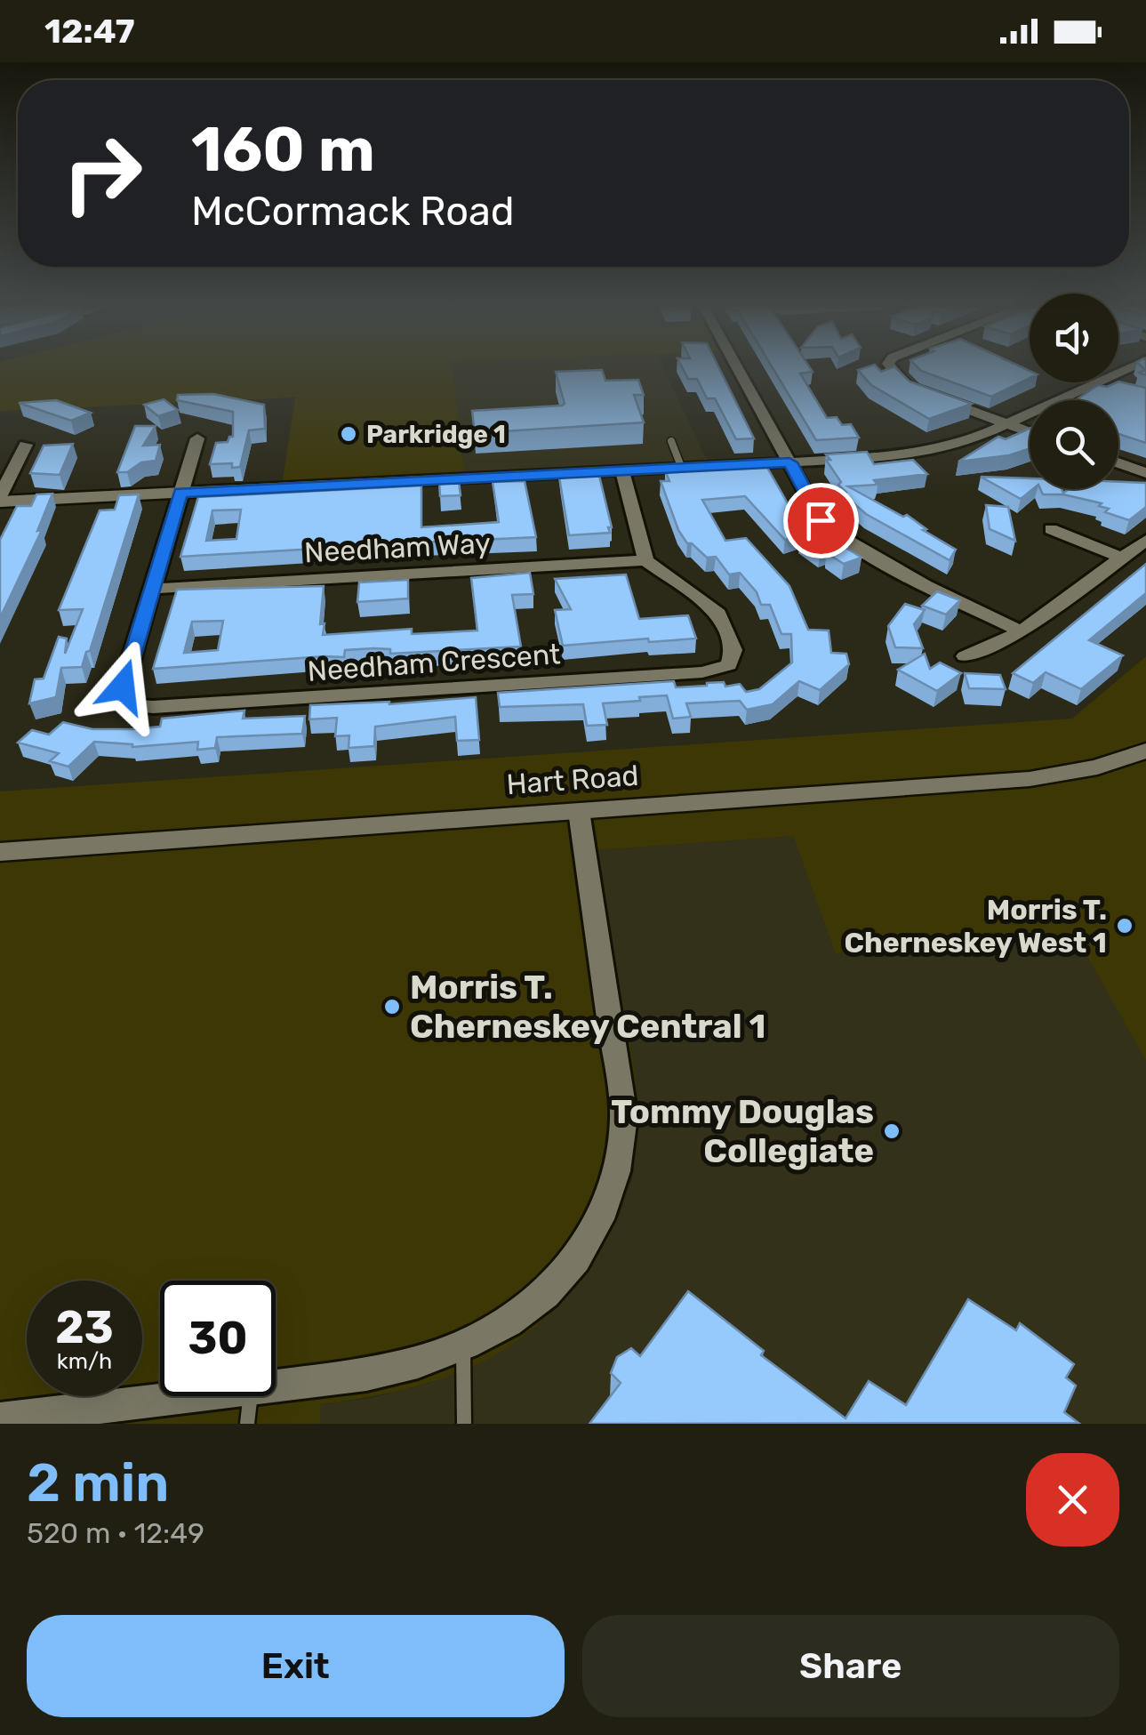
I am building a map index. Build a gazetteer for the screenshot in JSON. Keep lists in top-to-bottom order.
{
  "streets": {
    "street": ["Needham Way", "Needham Crescent", "Hart Road"]
  },
  "crossings": [
    ["Needham Way", "Needham Crescent"]
  ],
  "places": [
    "Parkridge 1",
    "Morris T. Cherneskey West 1",
    "Morris T. Cherneskey Central 1",
    "Tommy Douglas Collegiate"
  ],
  "page": {
    "status": "12:47",
    "turn": ["160 m", "McCormack Road"],
    "speed": "23 km/h",
    "limit": "30",
    "heading": ["2 min", "520 m · 12:49"],
    "buttons": ["Exit", "Share"]
  }
}
